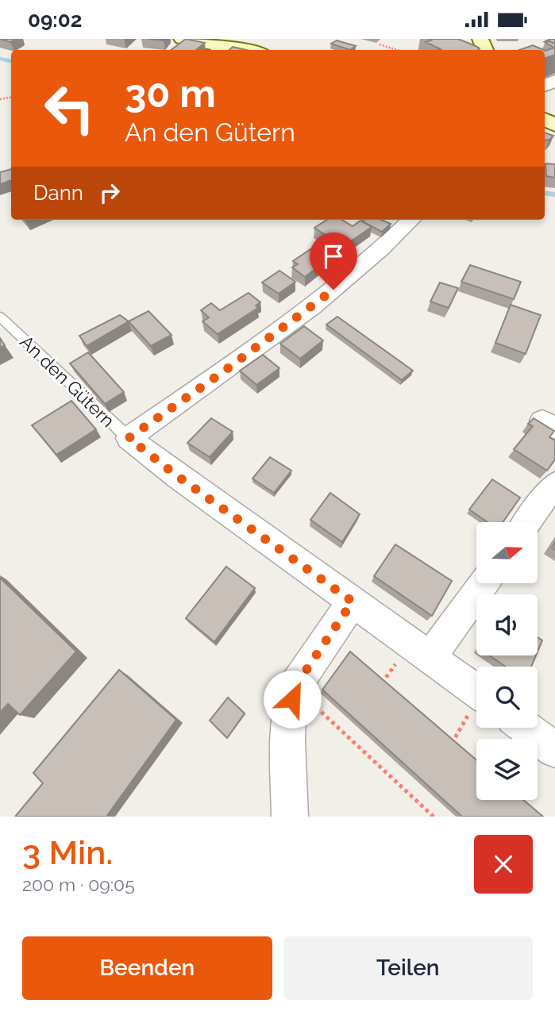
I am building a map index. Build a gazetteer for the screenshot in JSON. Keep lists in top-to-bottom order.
{
  "streets": {
    "street": ["An den Gütern"]
  },
  "north": "right",
  "page": {
    "status": "09:02",
    "turn": ["30 m", "An den Gütern"],
    "then": "Dann",
    "heading": ["3 Min.", "200 m · 09:05"],
    "buttons": ["Beenden", "Teilen"]
  }
}
